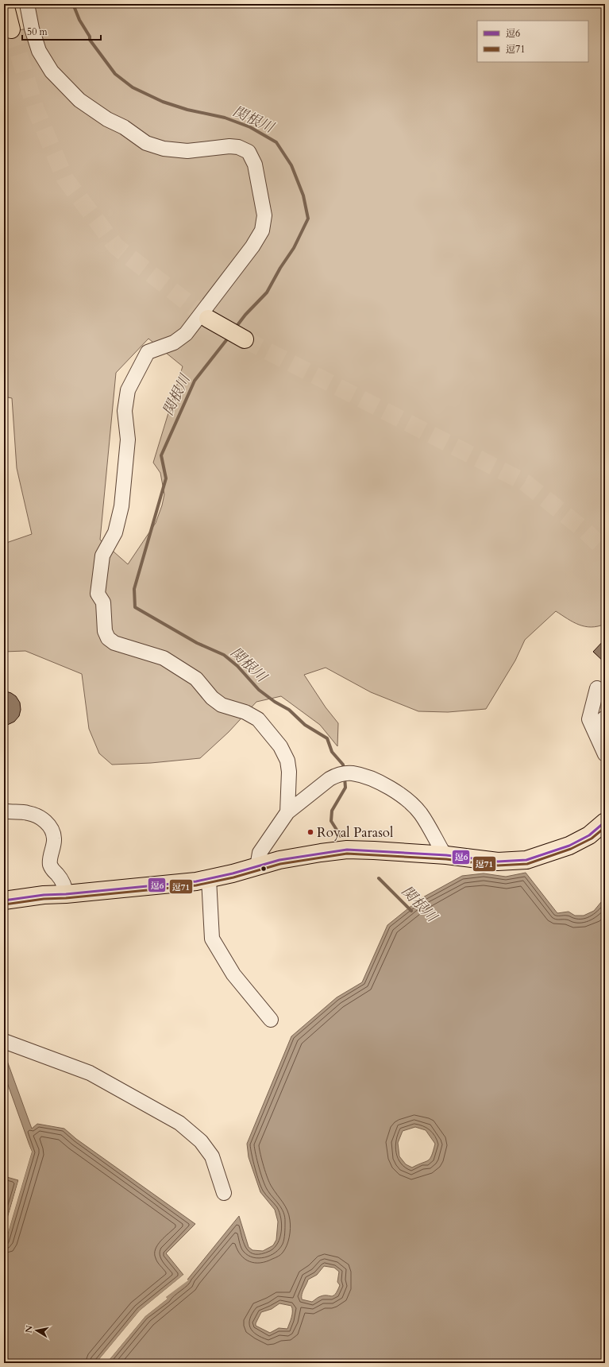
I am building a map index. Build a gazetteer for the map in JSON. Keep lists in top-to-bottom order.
{
  "water": ["関根川"],
  "places": ["Royal Parasol"],
  "lines": ["transit line 逗6", "transit line 逗71"],
  "legend": ["逗6", "逗71"],
  "scale_bar": "50 m",
  "north": "left"
}
